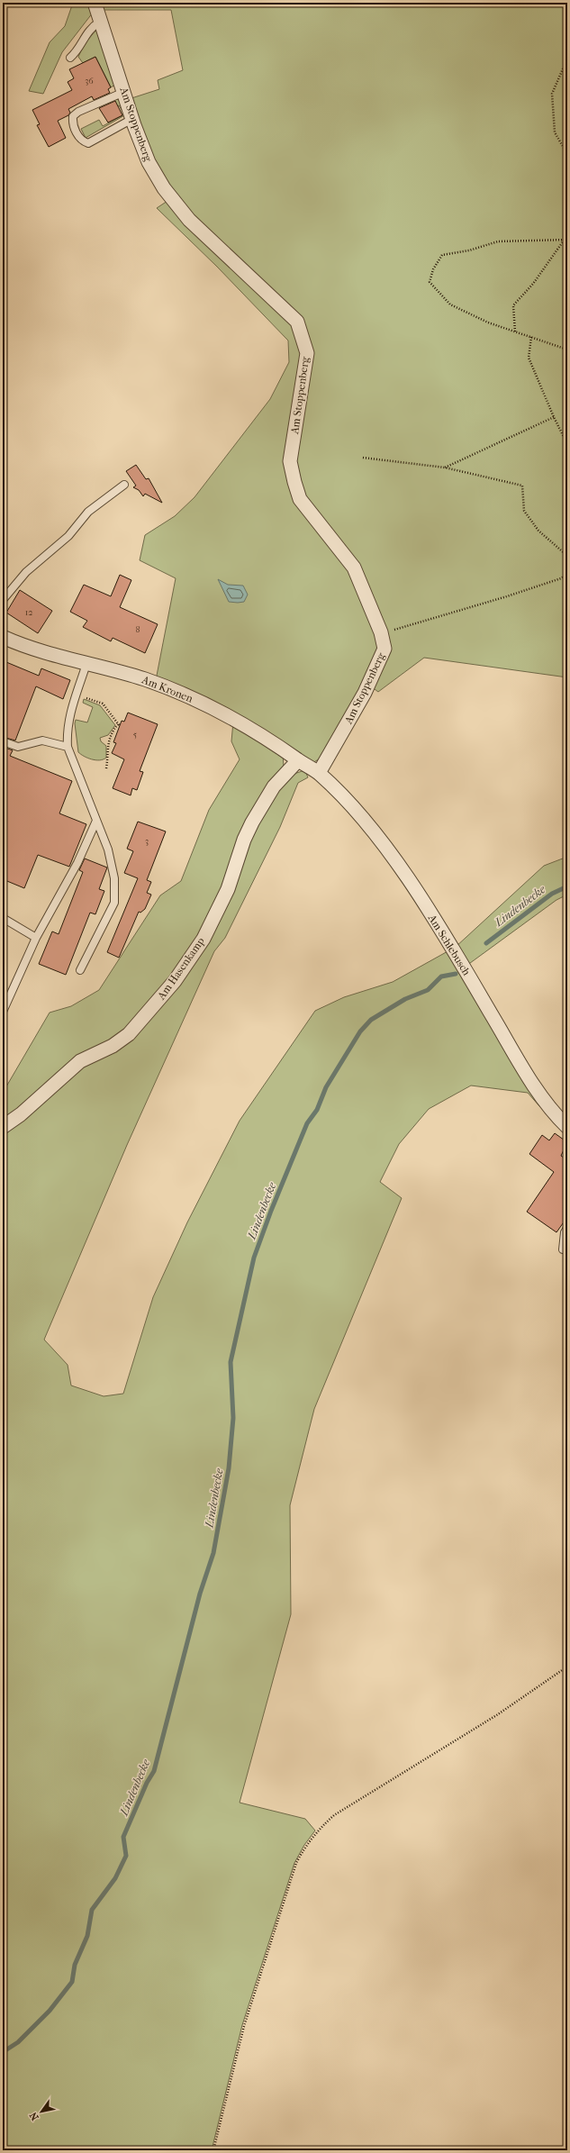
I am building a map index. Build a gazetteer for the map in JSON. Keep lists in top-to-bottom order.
{
  "streets": {
    "street": [
      "Am Stoppenberg",
      "Am Kronen",
      "Am Schlebusch",
      "Am Hasenkamp"
    ]
  },
  "crossings": [
    ["Am Stoppenberg", "Am Kronen"],
    ["Am Stoppenberg", "Am Schlebusch"],
    ["Am Kronen", "Am Schlebusch"],
    ["Am Kronen", "Am Hasenkamp"]
  ],
  "water": ["Lindenbecke"],
  "house_numbers": [
    "36",
    "12",
    "8",
    "5",
    "3"
  ],
  "north": "bottom left"
}
